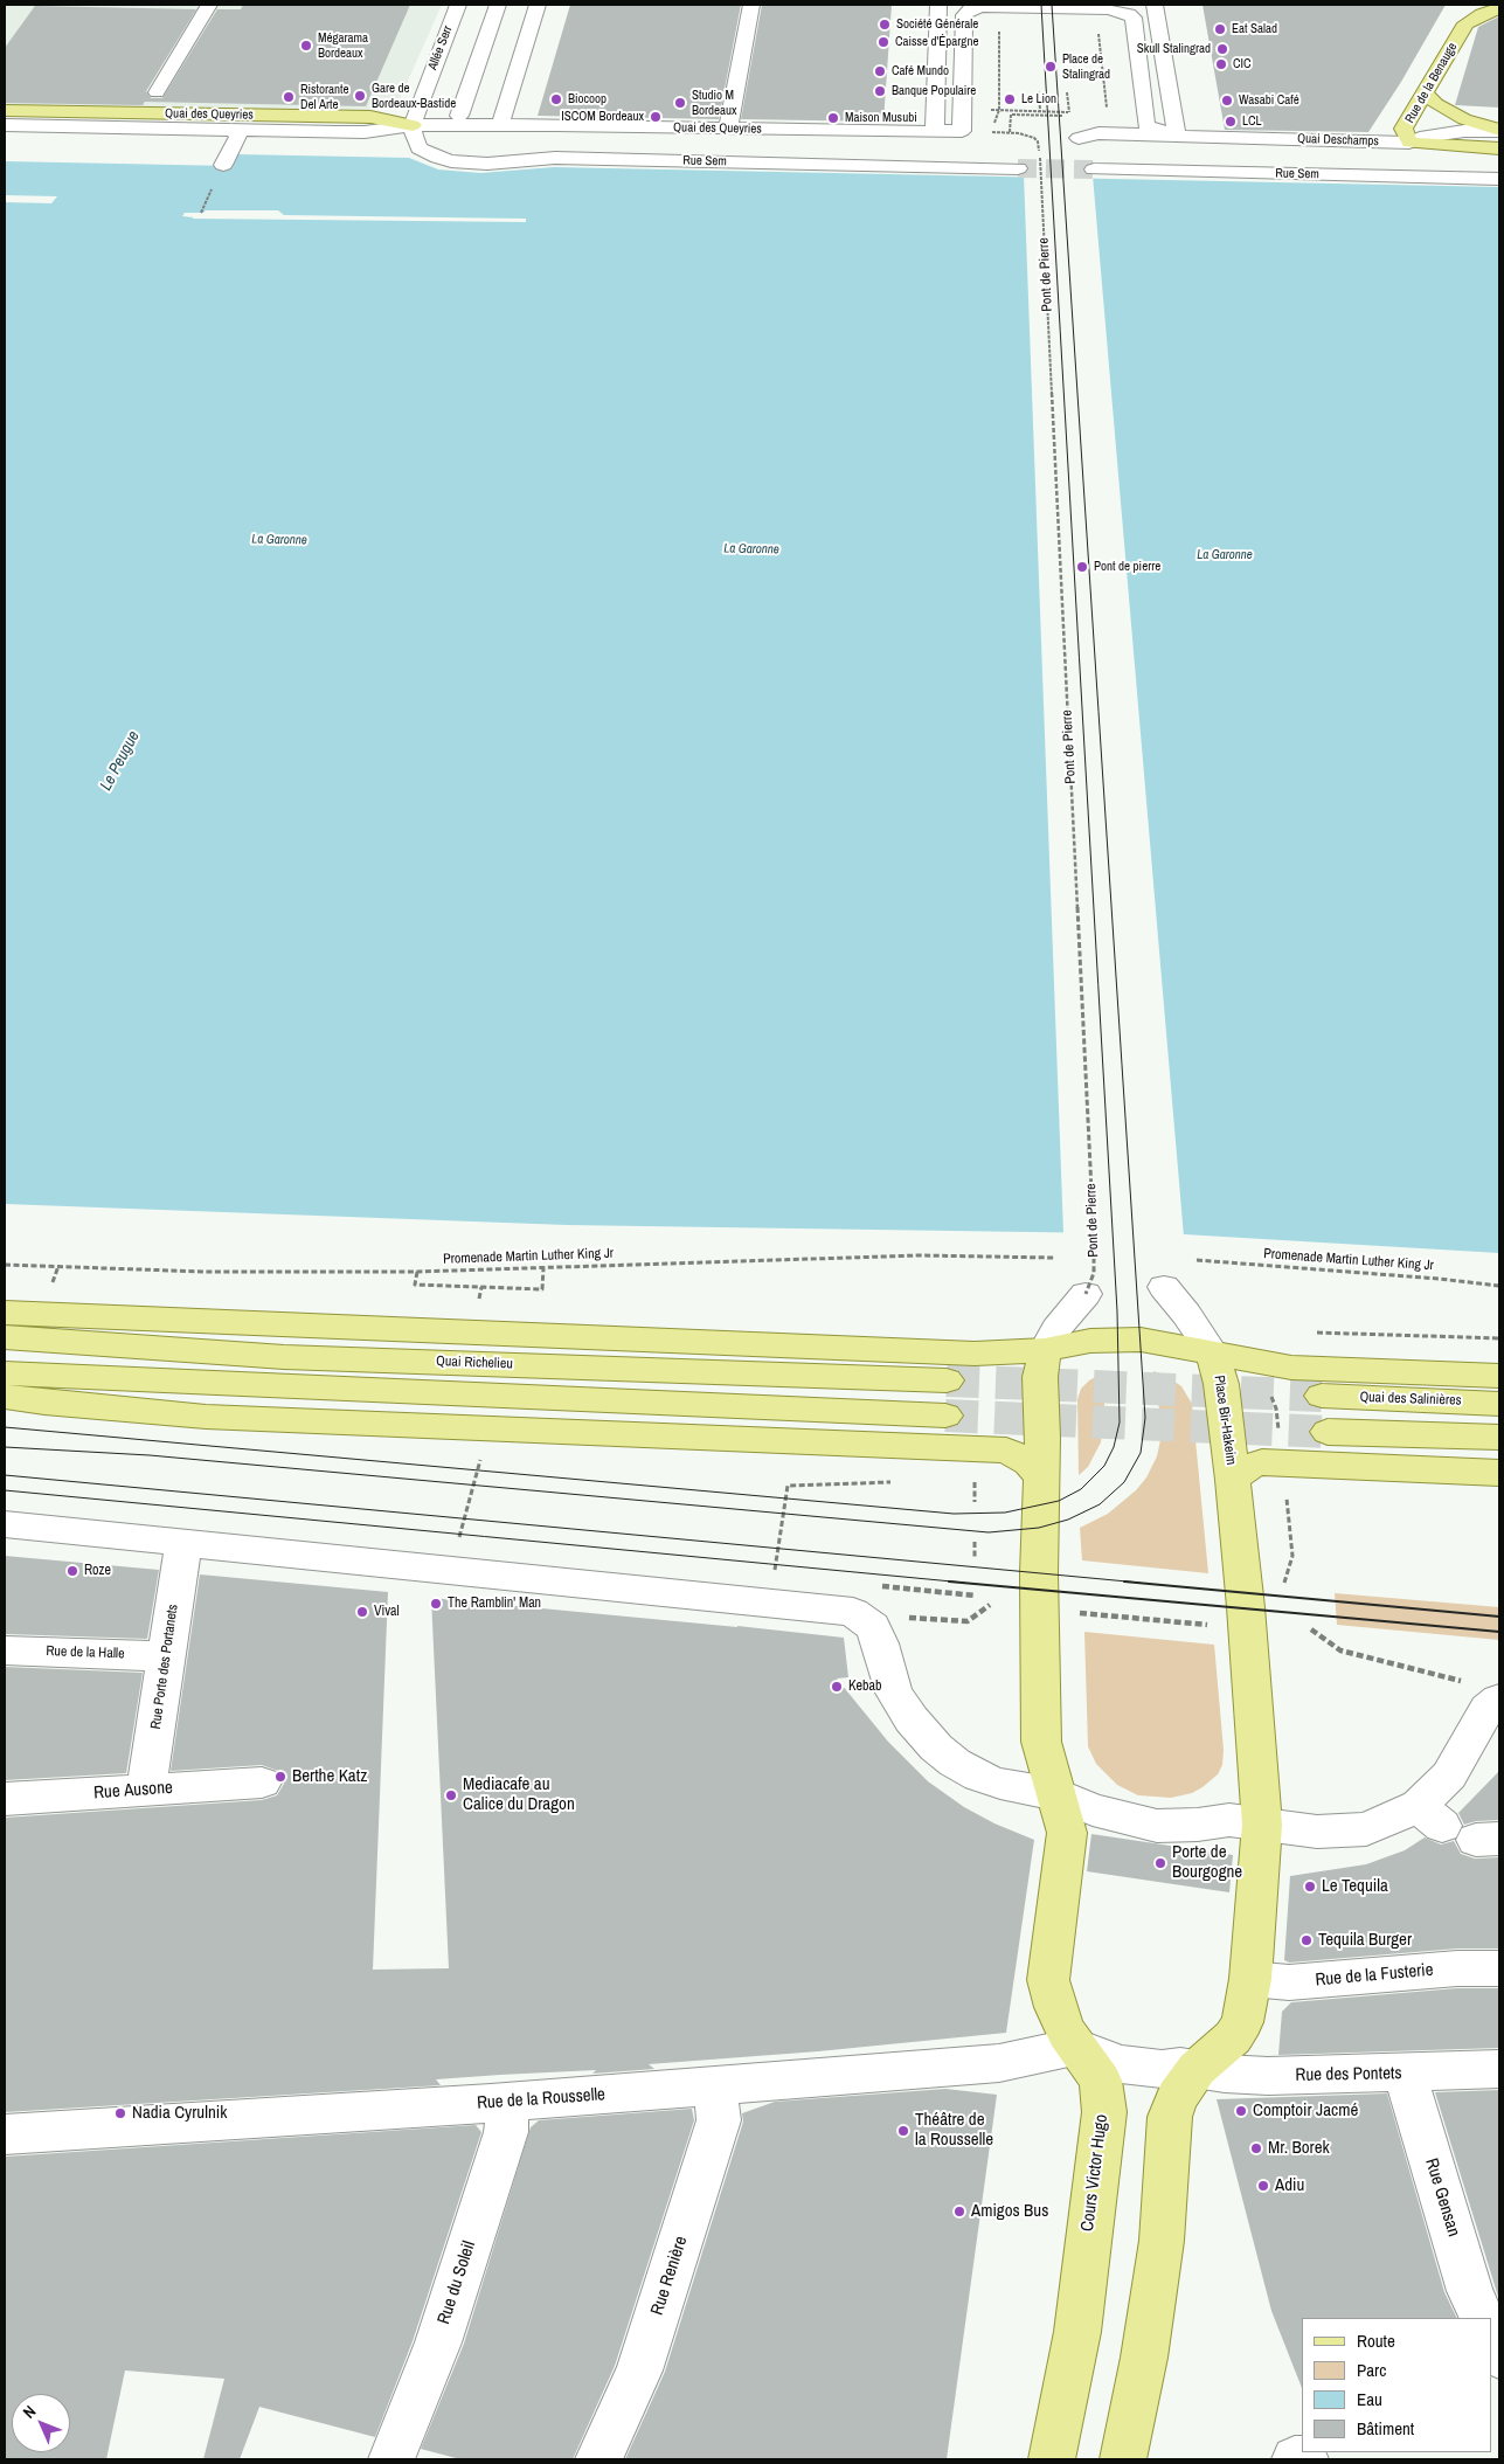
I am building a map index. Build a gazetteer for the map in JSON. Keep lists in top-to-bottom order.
{
  "streets": {
    "main road": [
      "Rue de la Benauge",
      "Quai des Queyries",
      "Quai Deschamps",
      "Quai Richelieu",
      "Quai des Salinières",
      "Place Bir-Hakeim",
      "Cours Victor Hugo"
    ],
    "street": [
      "Allée Serr",
      "Rue Sem",
      "Rue de la Halle",
      "Rue Porte des Portanets",
      "Rue Ausone",
      "Rue de la Fusterie",
      "Rue des Pontets",
      "Rue de la Rousselle",
      "Rue Gensan",
      "Rue Renière",
      "Rue du Soleil"
    ],
    "path": ["Pont de Pierre", "Promenade Martin Luther King Jr"]
  },
  "crossings": [
    ["Allée Serr", "Quai des Queyries"],
    ["Allée Serr", "Rue Sem"],
    ["Rue de la Benauge", "Quai Deschamps"],
    ["Quai des Queyries", "Rue Sem"],
    ["Rue de la Halle", "Rue Porte des Portanets"],
    ["Rue Porte des Portanets", "Rue Ausone"],
    ["Rue des Pontets", "Rue de la Rousselle"],
    ["Rue des Pontets", "Cours Victor Hugo"],
    ["Rue des Pontets", "Rue Gensan"],
    ["Rue de la Rousselle", "Cours Victor Hugo"],
    ["Rue de la Rousselle", "Rue Renière"],
    ["Rue de la Rousselle", "Rue du Soleil"]
  ],
  "water": ["La Garonne", "Le Peugue"],
  "places": [
    "Société Générale",
    "Eat Salad",
    "Caisse d'Épargne",
    "Mégarama Bordeaux",
    "Skull Stalingrad",
    "CIC",
    "Place de Stalingrad",
    "Café Mundo",
    "Banque Populaire",
    "Gare de Bordeaux-Bastide",
    "Ristorante Del Arte",
    "Biocoop",
    "Le Lion",
    "Wasabi Café",
    "Studio M Bordeaux",
    "ISCOM Bordeaux",
    "Maison Musubi",
    "LCL",
    "Pont de pierre",
    "Roze",
    "The Ramblin' Man",
    "Vival",
    "Kebab",
    "Berthe Katz",
    "Mediacafe au Calice du Dragon",
    "Porte de Bourgogne",
    "Le Tequila",
    "Tequila Burger",
    "Comptoir Jacmé",
    "Nadia Cyrulnik",
    "Théâtre de la Rousselle",
    "Mr. Borek",
    "Adiu",
    "Amigos Bus"
  ],
  "legend": [
    "Route",
    "Parc",
    "Eau",
    "Bâtiment"
  ],
  "north": "top left"
}
